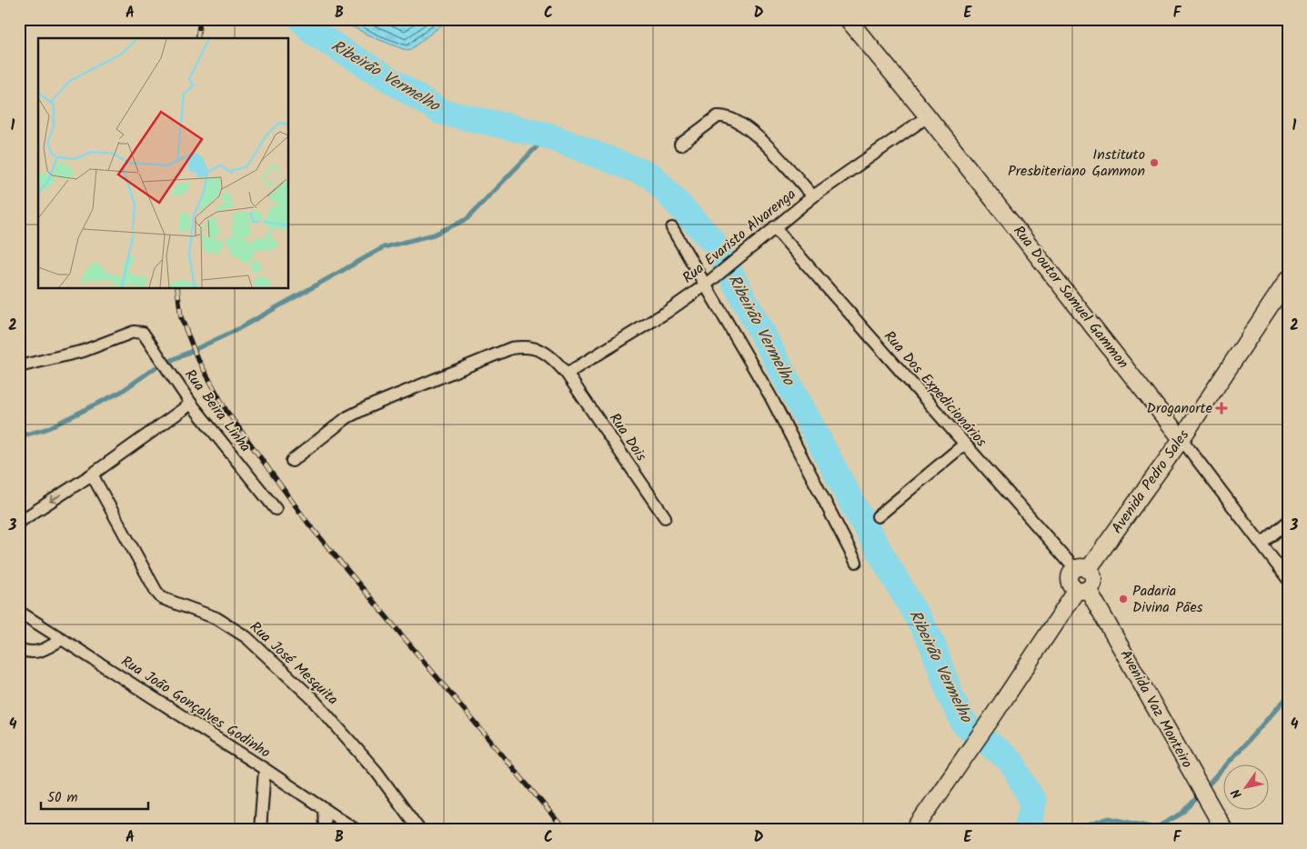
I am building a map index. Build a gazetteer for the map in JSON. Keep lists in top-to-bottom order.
{
  "streets": {
    "main road": ["Rua Doutor Samuel Gammon", "Avenida Pedro Sales", "Avenida Vaz Monteiro"],
    "street": [
      "Rua Evaristo Alvarenga",
      "Rua Dos Expedicionários",
      "Rua Beira Linha",
      "Rua Dois",
      "Rua José Mesquita",
      "Rua João Gonçalves Godinho"
    ]
  },
  "crossings": [
    ["Rua Evaristo Alvarenga", "Rua Doutor Samuel Gammon"],
    ["Rua Evaristo Alvarenga", "Rua Dos Expedicionários"],
    ["Rua Evaristo Alvarenga", "Rua Dois"],
    ["Rua Doutor Samuel Gammon", "Avenida Pedro Sales"],
    ["Rua Dos Expedicionários", "Avenida Pedro Sales"]
  ],
  "water": ["Ribeirão Vermelho"],
  "places": {
    "other": ["Instituto Presbiteriano Gammon", "Padaria Divina Pães"],
    "health": ["Droganorte"]
  },
  "scale_bar": "50 m",
  "north": "bottom left",
  "grid": {
    "columns": [
      "A",
      "B",
      "C",
      "D",
      "E",
      "F"
    ],
    "rows": [
      "1",
      "2",
      "3",
      "4"
    ]
  }
}
